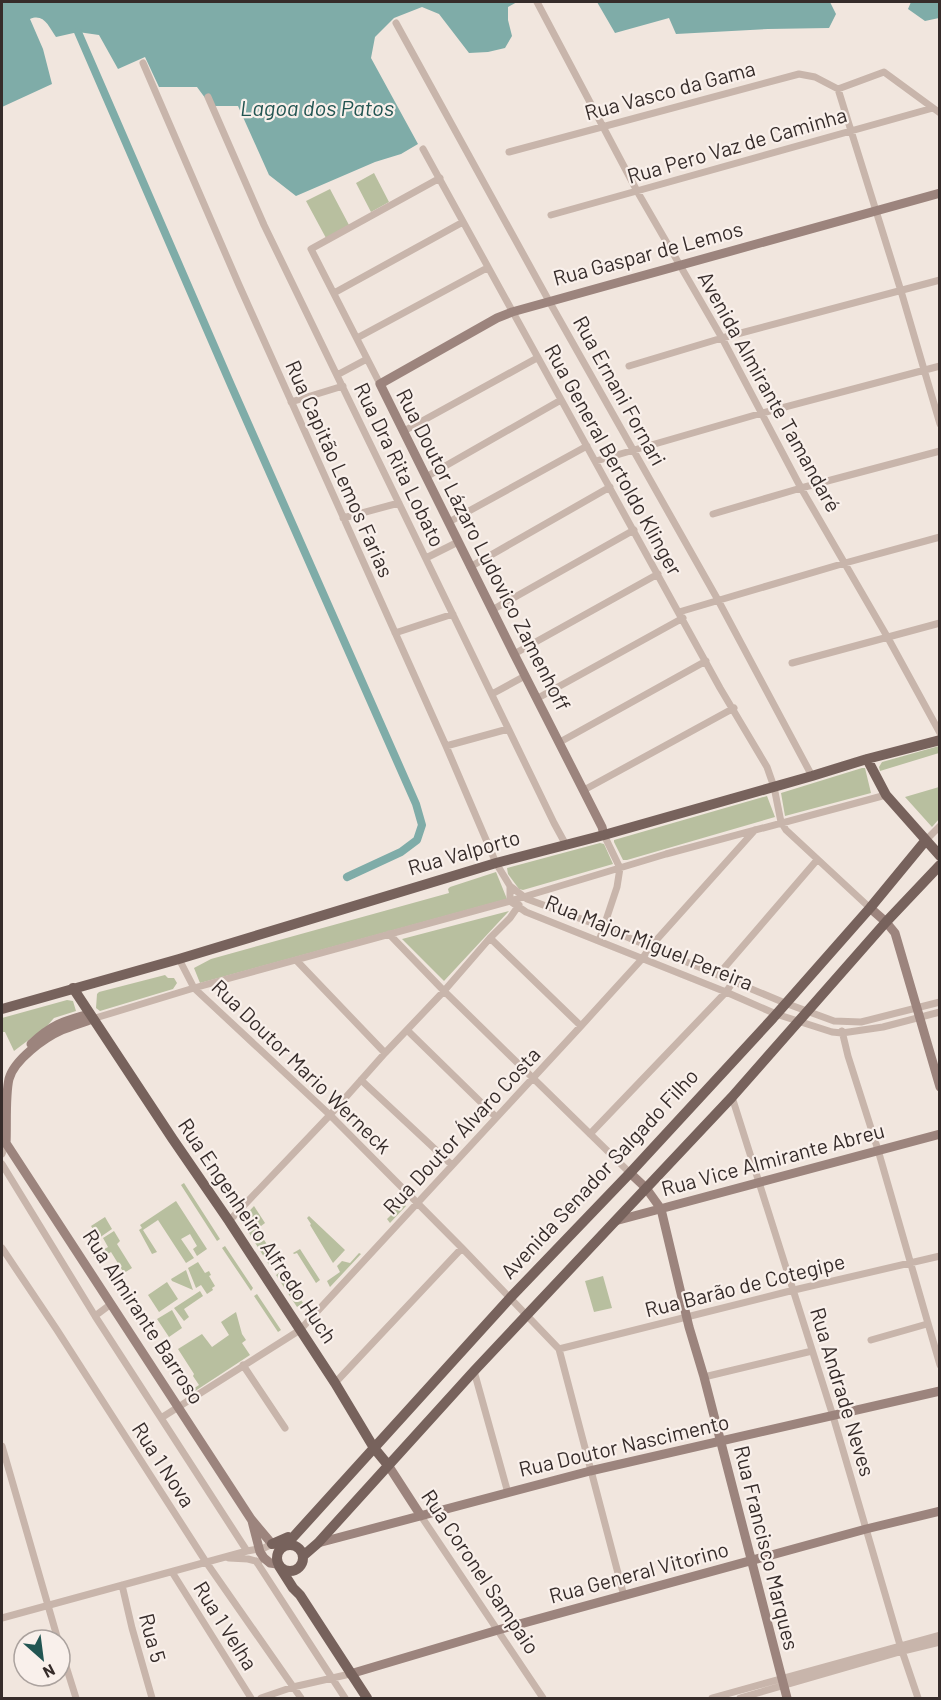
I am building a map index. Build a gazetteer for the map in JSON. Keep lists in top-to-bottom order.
{
  "streets": {
    "main road": [
      "Rua Valporto",
      "Avenida Senador Salgado Filho",
      "Rua Engenheiro Alfredo Huch",
      "Rua Almirante Barroso"
    ],
    "street": [
      "Rua Vasco da Gama",
      "Rua Pero Vaz de Caminha",
      "Rua Gaspar de Lemos",
      "Rua Ernani Fornari",
      "Avenida Almirante Tamandaré",
      "Rua General Bertoldo Klinger",
      "Rua Dra Rita Lobato",
      "Rua Capitão Lemos Farias",
      "Rua Doutor Lázaro Ludovico Zamenhoff",
      "Rua Major Miguel Pereira",
      "Rua Doutor Mario Werneck",
      "Rua Doutor Álvaro Costa",
      "Rua Vice Almirante Abreu",
      "Rua Barão de Cotegipe",
      "Rua Andrade Neves",
      "Rua Doutor Nascimento",
      "Rua 1 Nova",
      "Rua Francisco Marques",
      "Rua Coronel Sampaio",
      "Rua General Vitorino",
      "Rua 1 Velha",
      "Rua 5"
    ]
  },
  "crossings": [
    ["Rua Vasco da Gama", "Avenida Almirante Tamandaré"],
    ["Rua Pero Vaz de Caminha", "Avenida Almirante Tamandaré"],
    ["Rua Gaspar de Lemos", "Rua Ernani Fornari"],
    ["Rua Gaspar de Lemos", "Avenida Almirante Tamandaré"],
    ["Rua Gaspar de Lemos", "Rua General Bertoldo Klinger"],
    ["Rua Gaspar de Lemos", "Rua Doutor Lázaro Ludovico Zamenhoff"],
    ["Rua Ernani Fornari", "Rua Valporto"],
    ["Rua General Bertoldo Klinger", "Rua Doutor Lázaro Ludovico Zamenhoff"],
    ["Rua General Bertoldo Klinger", "Rua Valporto"],
    ["Rua Dra Rita Lobato", "Rua Valporto"],
    ["Rua Capitão Lemos Farias", "Rua Valporto"],
    ["Rua Capitão Lemos Farias", "Rua Major Miguel Pereira"],
    ["Rua Doutor Lázaro Ludovico Zamenhoff", "Rua Valporto"],
    ["Rua Valporto", "Rua Doutor Mario Werneck"],
    ["Rua Valporto", "Rua Engenheiro Alfredo Huch"],
    ["Rua Major Miguel Pereira", "Rua Doutor Álvaro Costa"],
    ["Rua Major Miguel Pereira", "Avenida Senador Salgado Filho"],
    ["Rua Doutor Mario Werneck", "Rua Doutor Álvaro Costa"],
    ["Rua Doutor Mario Werneck", "Avenida Senador Salgado Filho"],
    ["Rua Doutor Mario Werneck", "Rua Barão de Cotegipe"],
    ["Rua Doutor Álvaro Costa", "Rua Engenheiro Alfredo Huch"],
    ["Rua Doutor Álvaro Costa", "Rua Almirante Barroso"],
    ["Rua Vice Almirante Abreu", "Avenida Senador Salgado Filho"],
    ["Rua Vice Almirante Abreu", "Rua Andrade Neves"],
    ["Rua Vice Almirante Abreu", "Rua Francisco Marques"],
    ["Avenida Senador Salgado Filho", "Rua Engenheiro Alfredo Huch"],
    ["Avenida Senador Salgado Filho", "Rua Almirante Barroso"],
    ["Avenida Senador Salgado Filho", "Rua Andrade Neves"],
    ["Avenida Senador Salgado Filho", "Rua Doutor Nascimento"],
    ["Avenida Senador Salgado Filho", "Rua Francisco Marques"],
    ["Avenida Senador Salgado Filho", "Rua Coronel Sampaio"],
    ["Rua Engenheiro Alfredo Huch", "Rua Coronel Sampaio"],
    ["Rua Barão de Cotegipe", "Rua Andrade Neves"],
    ["Rua Barão de Cotegipe", "Rua Francisco Marques"],
    ["Rua Almirante Barroso", "Rua General Vitorino"],
    ["Rua Andrade Neves", "Rua Doutor Nascimento"],
    ["Rua Andrade Neves", "Rua General Vitorino"],
    ["Rua Doutor Nascimento", "Rua Francisco Marques"],
    ["Rua Doutor Nascimento", "Rua Coronel Sampaio"],
    ["Rua Francisco Marques", "Rua General Vitorino"],
    ["Rua Coronel Sampaio", "Rua General Vitorino"]
  ],
  "water": ["Lagoa dos Patos"],
  "north": "bottom right"
}
